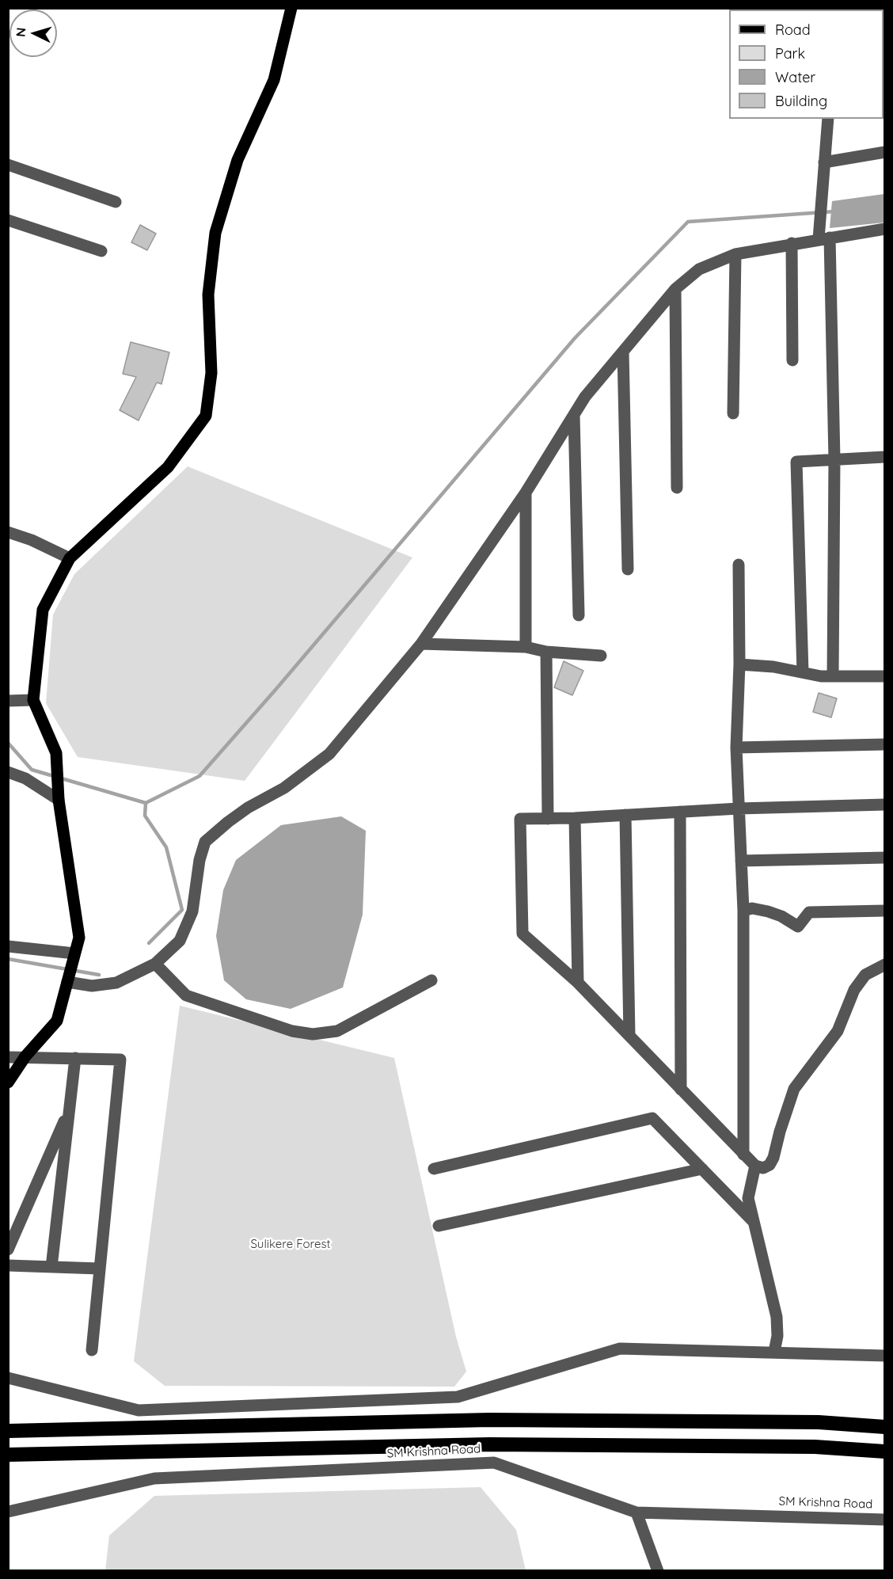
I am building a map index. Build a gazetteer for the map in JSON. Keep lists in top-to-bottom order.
{
  "streets": {
    "highway": ["SM Krishna Road"]
  },
  "parks": ["Sulikere Forest"],
  "legend": [
    "Road",
    "Park",
    "Water",
    "Building"
  ],
  "north": "left"
}
